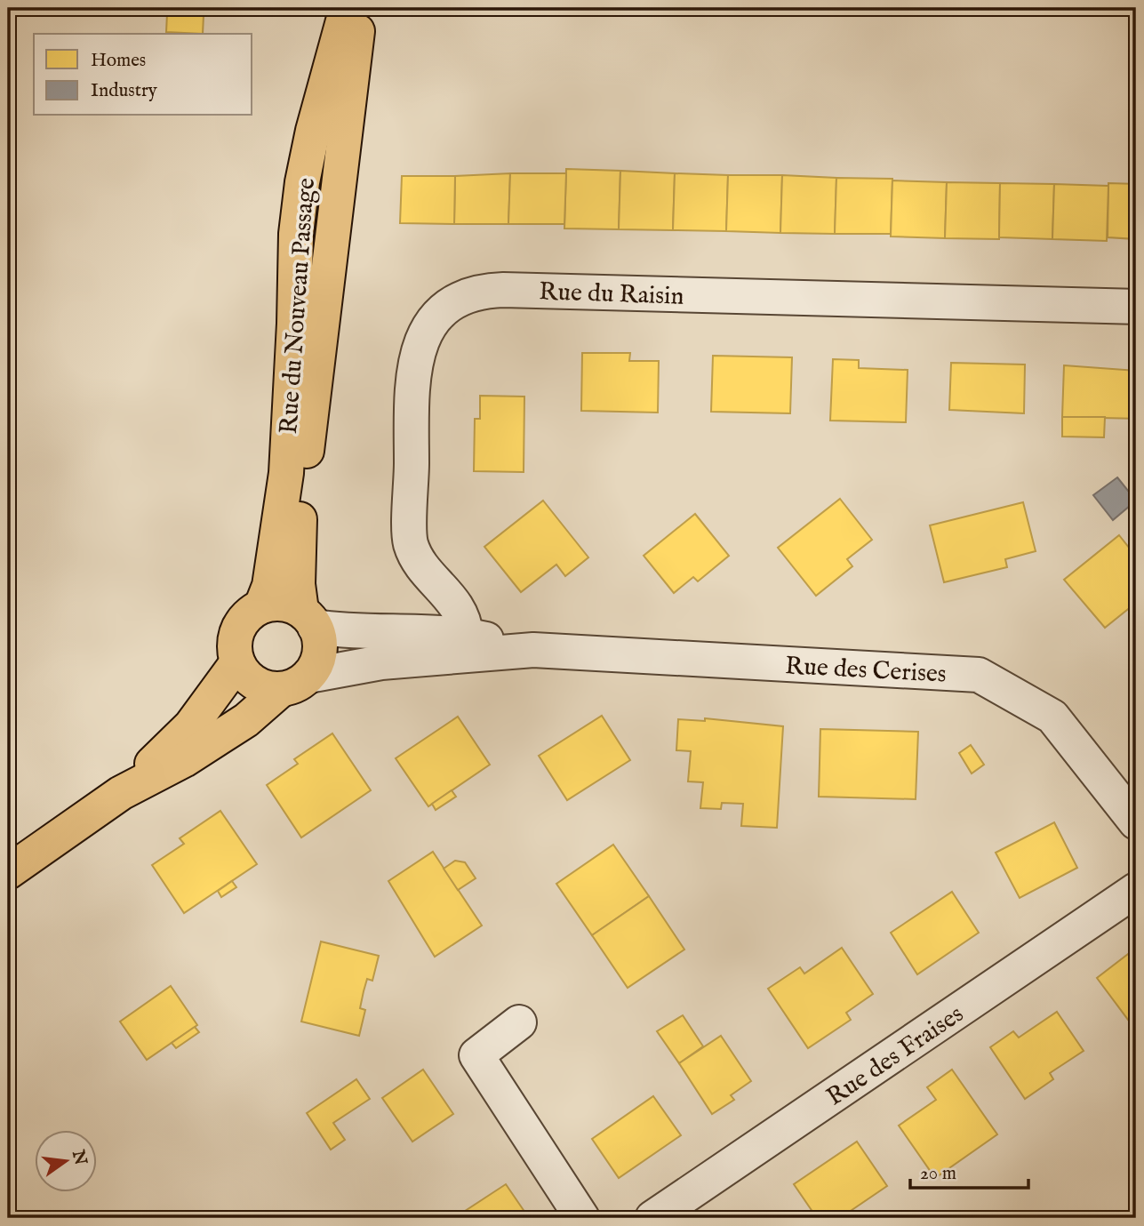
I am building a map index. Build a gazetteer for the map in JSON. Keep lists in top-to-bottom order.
{
  "streets": {
    "main road": ["Rue du Nouveau Passage"],
    "street": ["Rue du Raisin", "Rue des Cerises", "Rue des Fraises"]
  },
  "crossings": [
    ["Rue du Raisin", "Rue des Cerises"],
    ["Rue du Nouveau Passage", "Rue des Cerises"]
  ],
  "legend": ["Homes", "Industry"],
  "scale_bar": "20 m",
  "north": "right"
}
